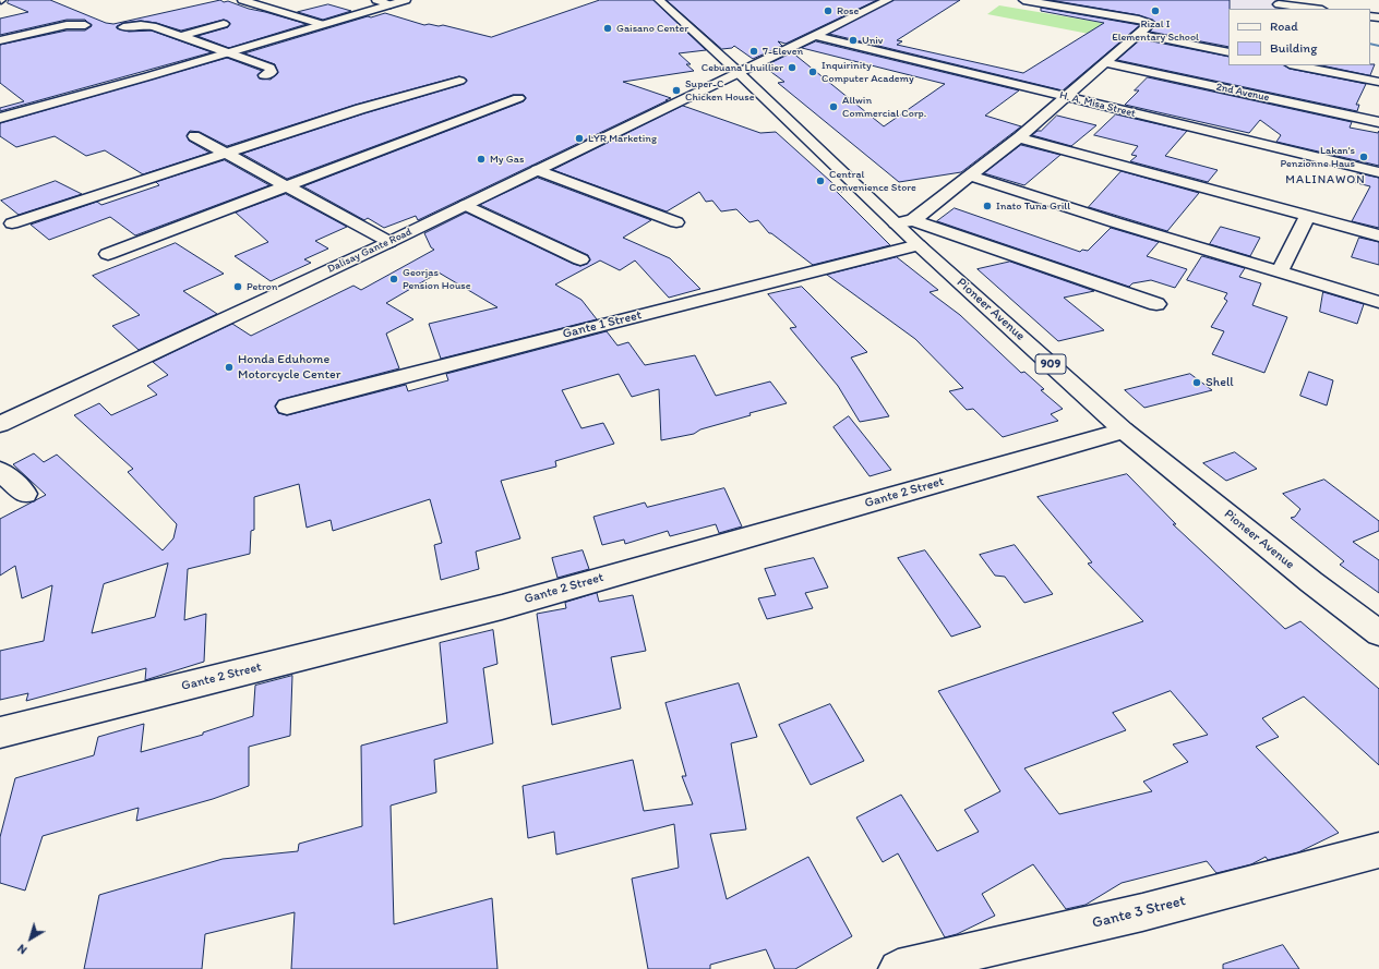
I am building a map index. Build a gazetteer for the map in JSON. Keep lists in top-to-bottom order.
{
  "streets": {
    "main road": [
      "2nd Avenue",
      "H. A. Misa Street",
      "Dalisay Gante Road",
      "Pioneer Avenue",
      "Gante 1 Street",
      "909",
      "Gante 2 Street",
      "Gante 3 Street"
    ]
  },
  "crossings": [
    ["H. A. Misa Street", "Dalisay Gante Road"],
    ["Dalisay Gante Road", "Pioneer Avenue"],
    ["Pioneer Avenue", "Gante 1 Street"],
    ["Pioneer Avenue", "Gante 2 Street"]
  ],
  "districts": ["MALINAWON"],
  "places": [
    "Rose",
    "Rizal I Elementary School",
    "Gaisano Center",
    "Univ",
    "7-Eleven",
    "Cebuana Lhuillier",
    "Inquirinity Computer Academy",
    "Super-C Chicken House",
    "Allwin Commercial Corp.",
    "LYR Marketing",
    "Lakan's Penzionne Haus",
    "My Gas",
    "Central Convenience Store",
    "Inato Tuna Grill",
    "Georjas Pension House",
    "Petron",
    "Honda Eduhome Motorcycle Center",
    "Shell"
  ],
  "legend": ["Road", "Building"],
  "north": "bottom left"
}
